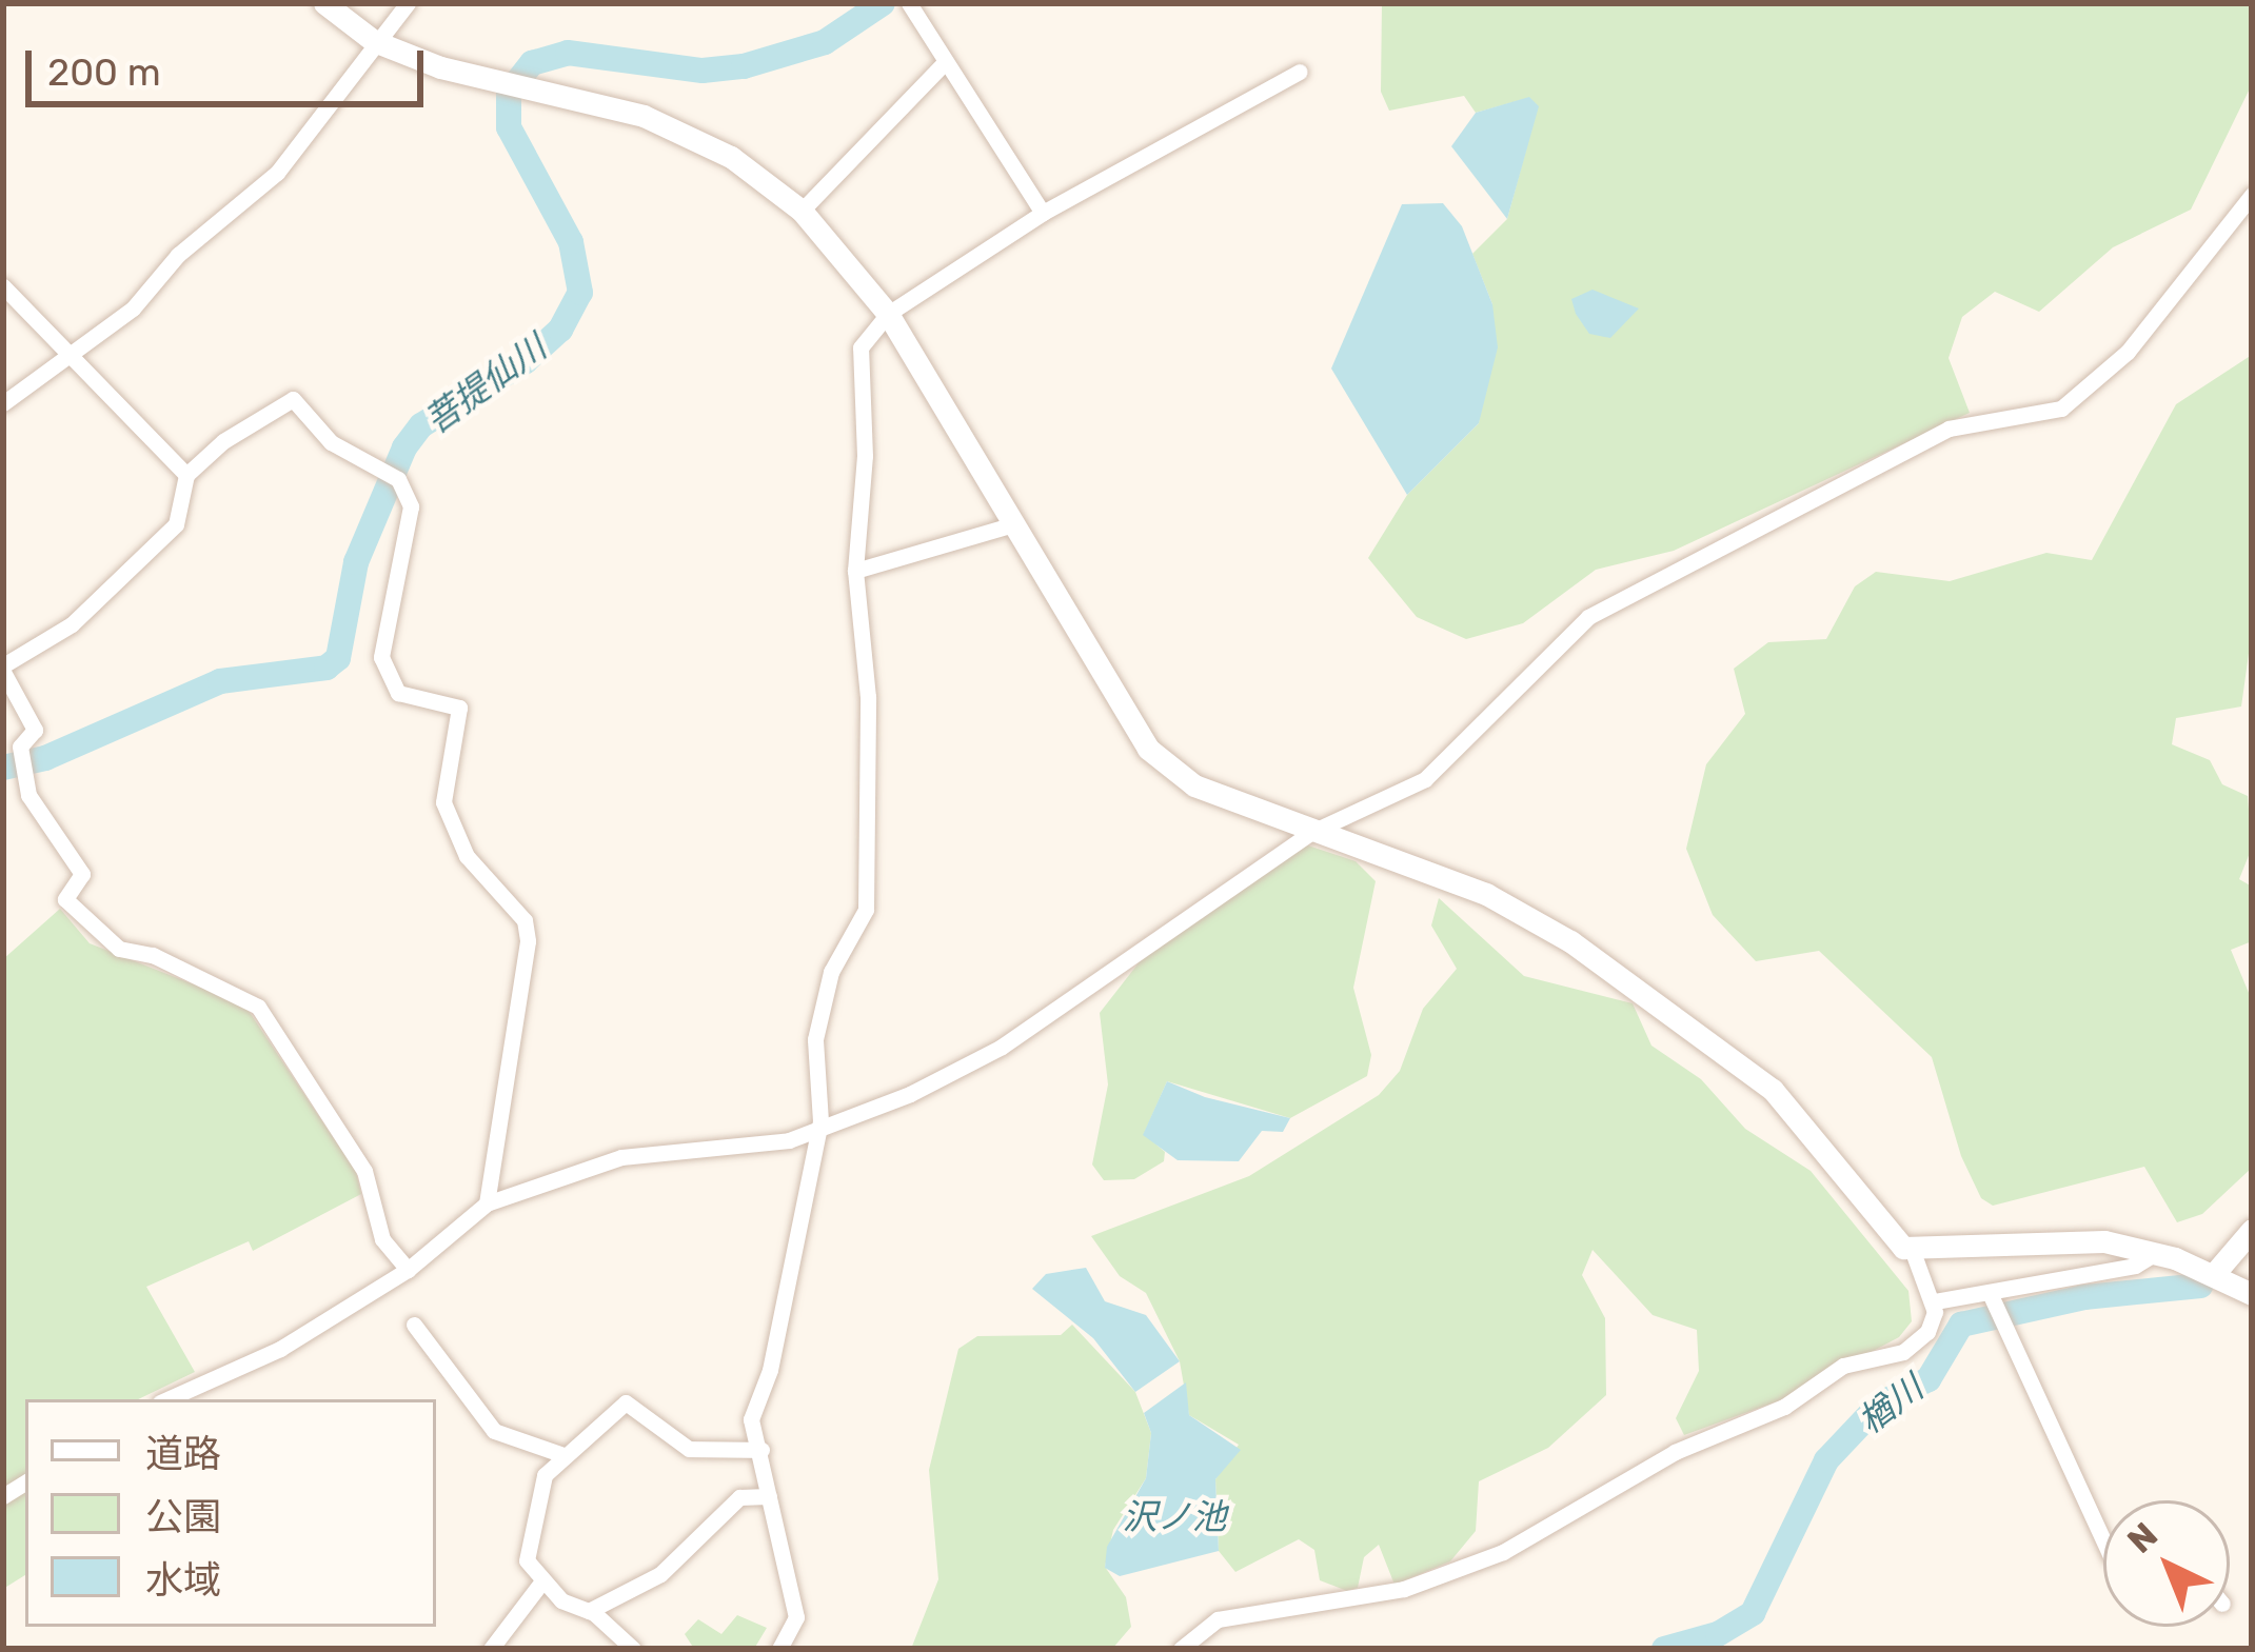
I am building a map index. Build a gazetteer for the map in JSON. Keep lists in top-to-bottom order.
{
  "water": ["菩提仙川", "楢川", "沢ノ池"],
  "legend": ["道路", "公園", "水域"],
  "scale_bar": "200 m",
  "north": "top left"
}
